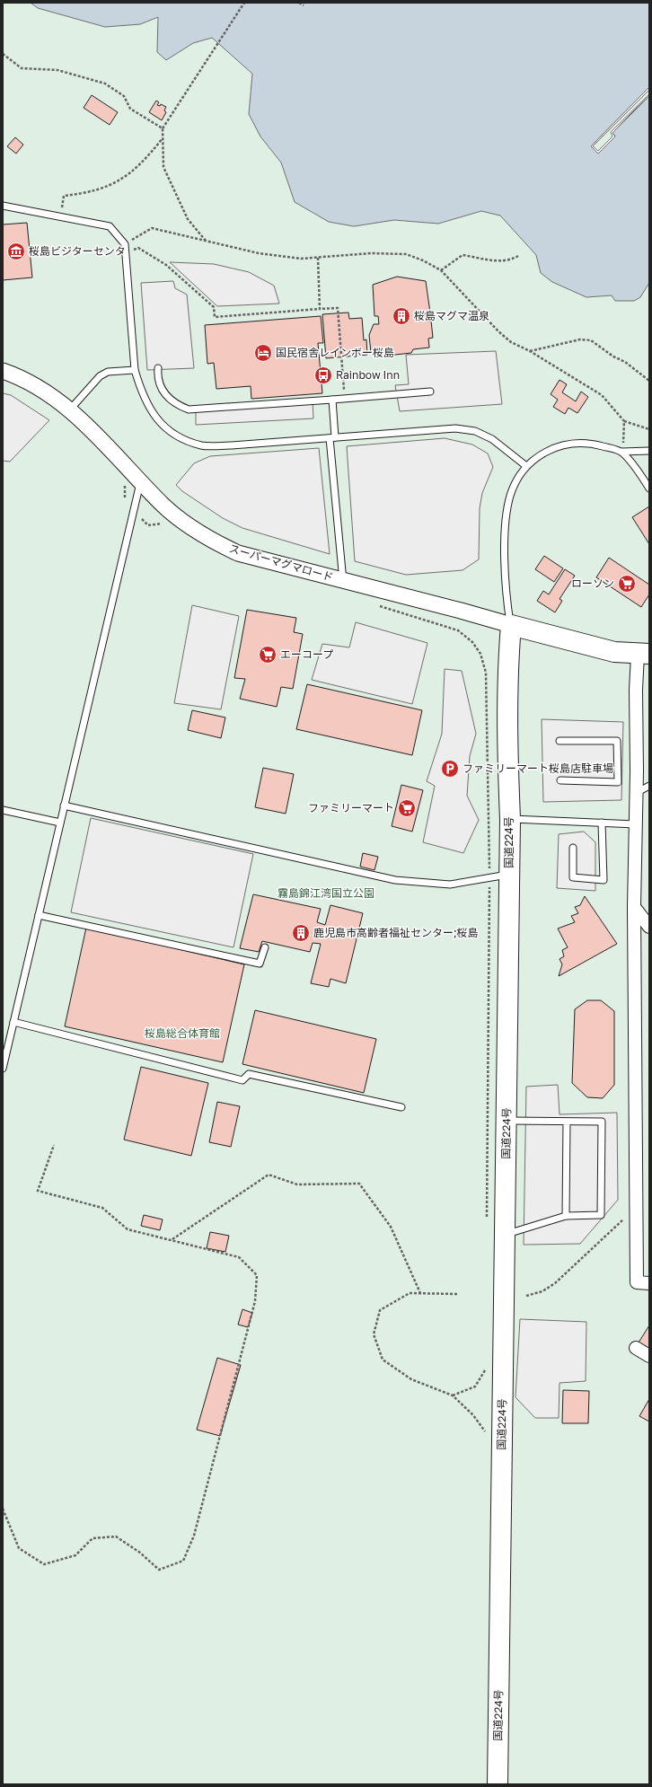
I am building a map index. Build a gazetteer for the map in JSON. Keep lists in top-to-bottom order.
{
  "streets": {
    "highway": ["国道224号"],
    "street": ["スーパーマグマロード"]
  },
  "crossings": [
    ["スーパーマグマロード", "国道224号"]
  ],
  "parks": ["霧島錦江湾国立公園", "桜島総合体育館"],
  "places": {
    "museum": ["桜島ビジターセンタ"],
    "building": ["桜島マグマ温泉", "鹿児島市高齢者福祉センター;桜島"],
    "hotel": ["国民宿舎レインボー桜島"],
    "bus stop": ["Rainbow Inn"],
    "supermarket": ["ローソン", "エーコープ", "ファミリーマート"],
    "parking": ["ファミリーマート桜島店駐車場"]
  }
}
